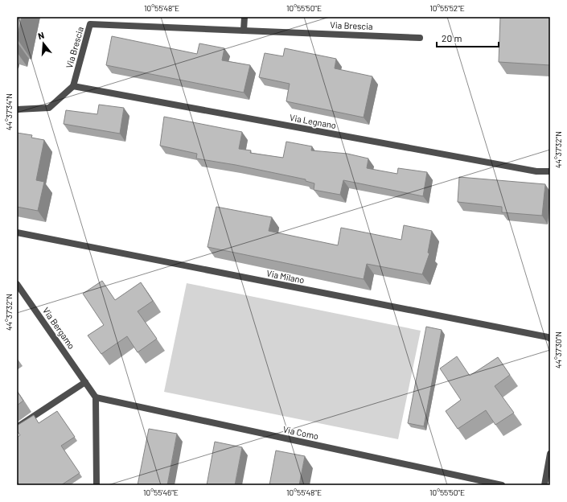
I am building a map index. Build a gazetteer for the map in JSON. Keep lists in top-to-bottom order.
{
  "streets": {
    "street": [
      "Via Brescia",
      "Via Legnano",
      "Via Milano",
      "Via Bergamo",
      "Via Como"
    ]
  },
  "crossings": [
    ["Via Brescia", "Via Legnano"],
    ["Via Bergamo", "Via Como"]
  ],
  "scale_bar": "20 m",
  "north": "top",
  "coordinates": [
    "10°55'48\"E",
    "10°55'50\"E",
    "10°55'52\"E",
    "44°37'34\"N",
    "44°37'32\"N",
    "44°37'30\"N",
    "10°55'46\"E"
  ]
}
